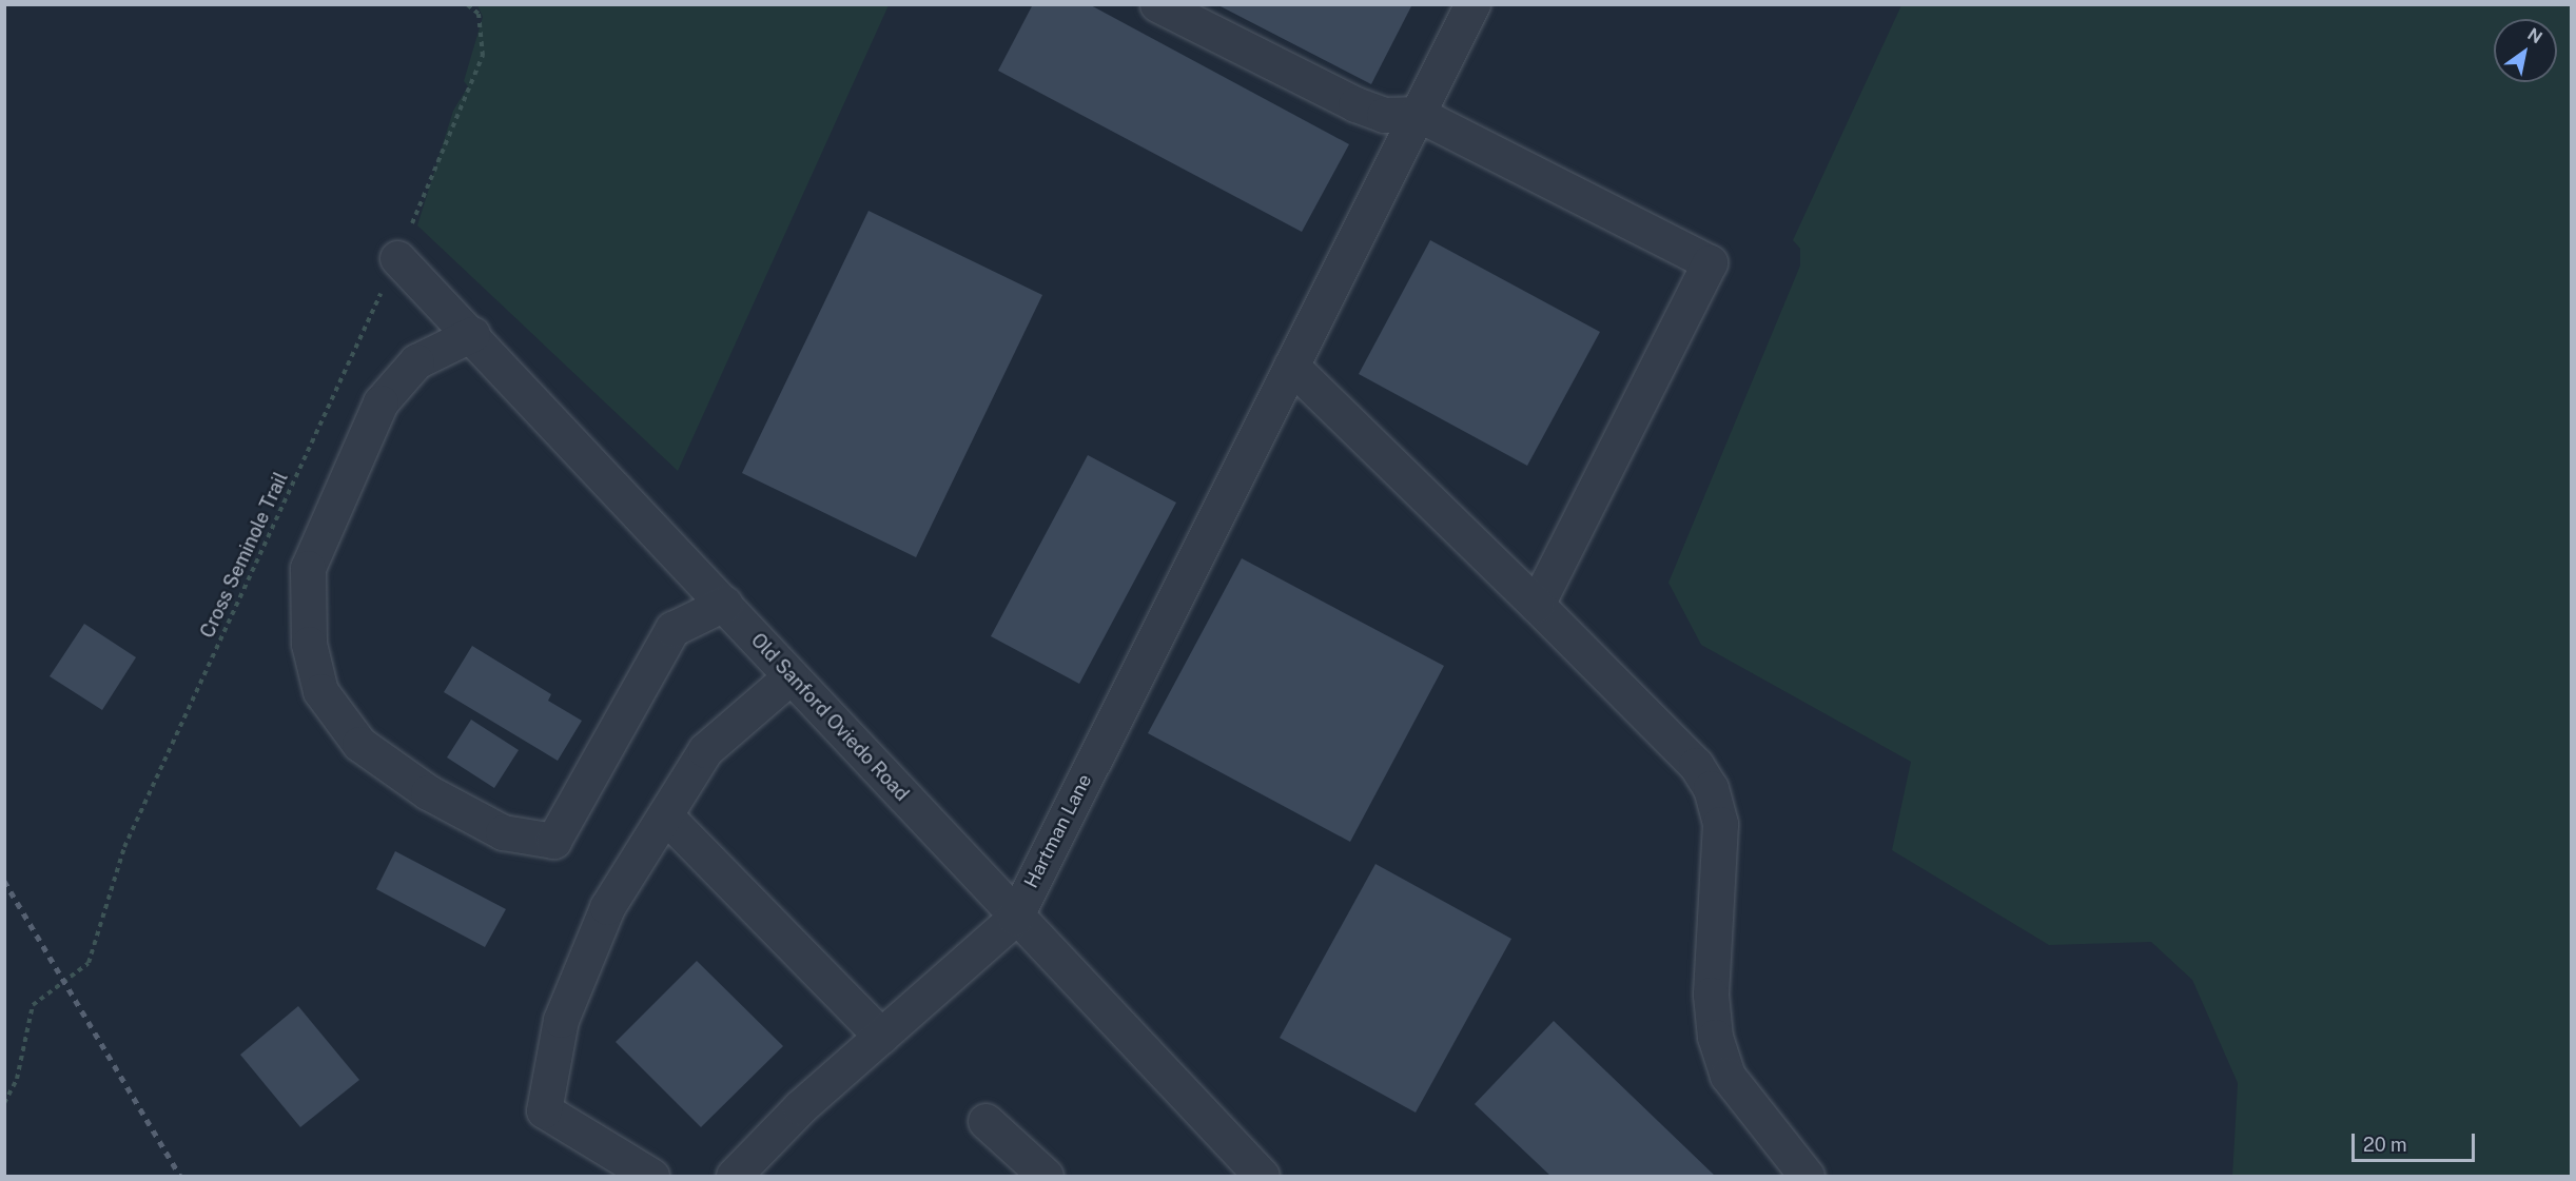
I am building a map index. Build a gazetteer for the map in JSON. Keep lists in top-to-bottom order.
{
  "streets": {
    "street": ["Old Sanford Oviedo Road", "Hartman Lane"],
    "path": ["Cross Seminole Trail"]
  },
  "crossings": [
    ["Cross Seminole Trail", "Old Sanford Oviedo Road"],
    ["Old Sanford Oviedo Road", "Hartman Lane"]
  ],
  "scale_bar": "20 m",
  "north": "top right"
}
